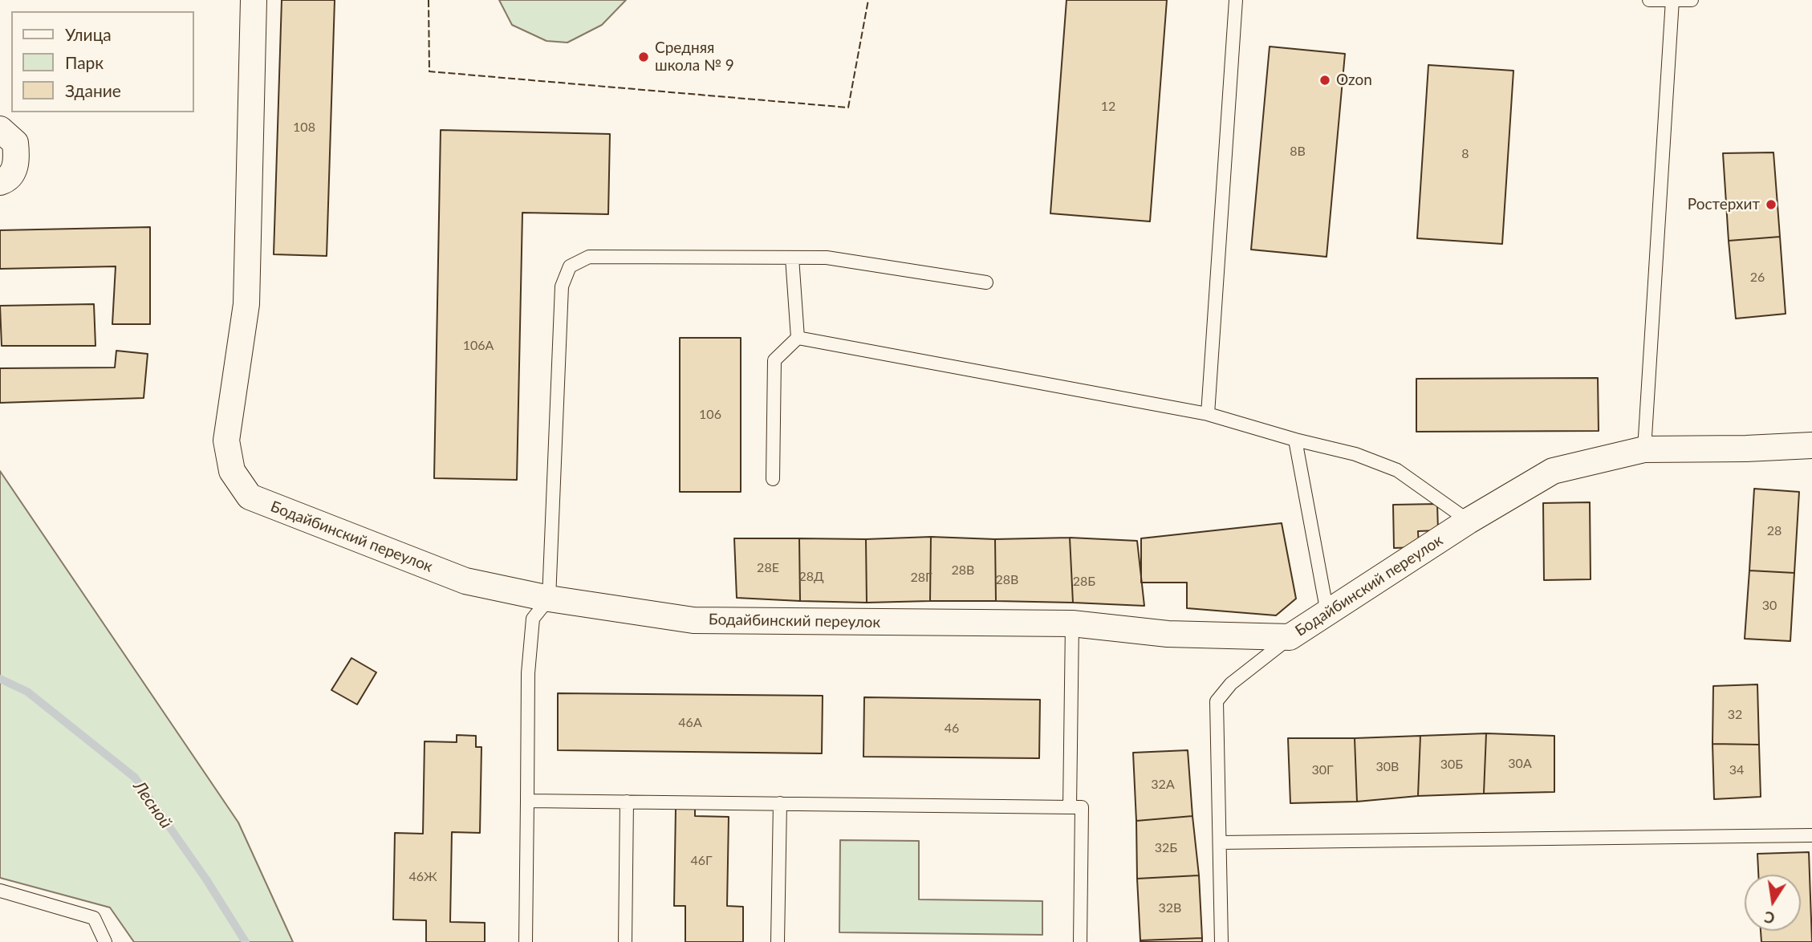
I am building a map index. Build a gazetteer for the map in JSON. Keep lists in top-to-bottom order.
{
  "streets": {
    "street": ["Бодайбинский переулок"]
  },
  "water": ["Лесной"],
  "places": ["Средняя школа № 9", "Ozon", "Ростерхит"],
  "house_numbers": [
    "12",
    "108",
    "8В",
    "8",
    "26",
    "106А",
    "106",
    "28",
    "28Е",
    "28В",
    "28Д",
    "28Г",
    "28В",
    "28Б",
    "30",
    "32",
    "46А",
    "46",
    "30А",
    "30Б",
    "30В",
    "30Г",
    "34",
    "32А",
    "32Б",
    "46Г",
    "46Ж",
    "32В"
  ],
  "legend": ["Улица", "Парк", "Здание"],
  "north": "bottom"
}
